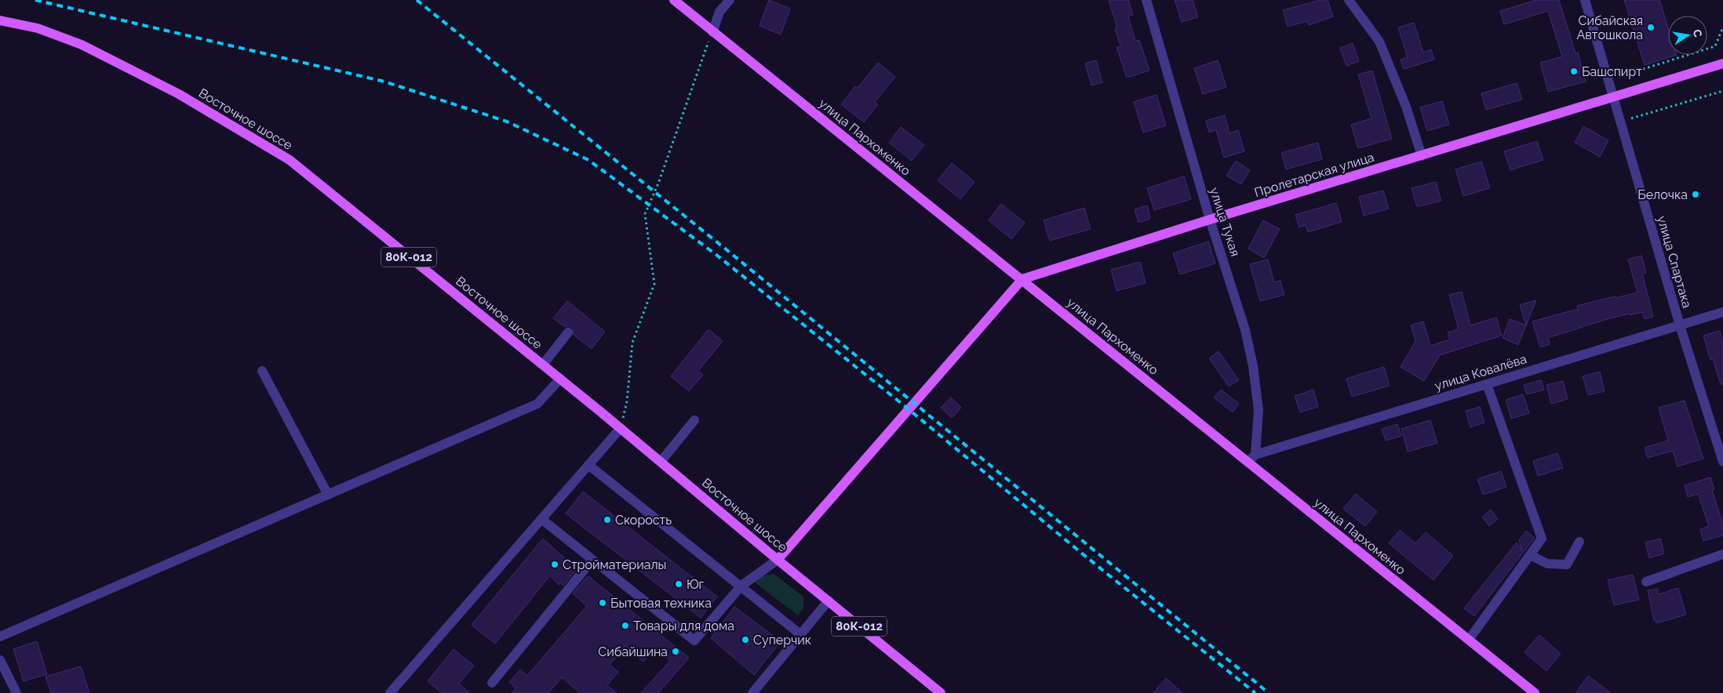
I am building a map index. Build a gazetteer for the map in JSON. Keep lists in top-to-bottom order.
{
  "streets": {
    "main road": [
      "Восточное шоссе",
      "улица Пархоменко",
      "Пролетарская улица",
      "80К-012"
    ],
    "street": ["улица Тукая", "улица Спартака", "улица Ковалёва"]
  },
  "crossings": [
    ["улица Пархоменко", "Пролетарская улица"],
    ["улица Пархоменко", "улица Ковалёва"],
    ["Пролетарская улица", "улица Тукая"],
    ["Пролетарская улица", "улица Спартака"],
    ["улица Тукая", "улица Ковалёва"],
    ["улица Спартака", "улица Ковалёва"]
  ],
  "places": [
    "Сибайская Автошкола",
    "Башспирт",
    "Белочка",
    "Скорость",
    "Стройматериалы",
    "Юг",
    "Бытовая техника",
    "Товары для дома",
    "Суперчик",
    "Сибайшина"
  ],
  "north": "right"
}
